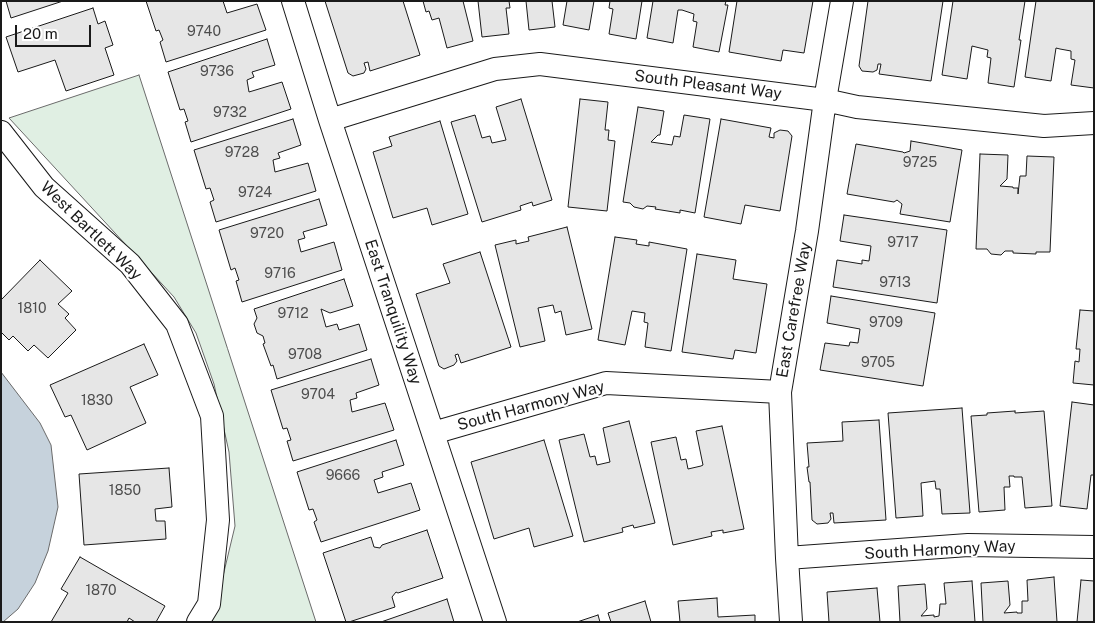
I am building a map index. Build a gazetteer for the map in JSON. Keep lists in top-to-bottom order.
{
  "streets": {
    "street": [
      "South Pleasant Way",
      "West Bartlett Way",
      "East Carefree Way",
      "East Tranquility Way",
      "South Harmony Way"
    ]
  },
  "crossings": [
    ["South Pleasant Way", "East Carefree Way"],
    ["South Pleasant Way", "East Tranquility Way"],
    ["East Carefree Way", "South Harmony Way"],
    ["East Tranquility Way", "South Harmony Way"]
  ],
  "house_numbers": [
    "9740",
    "9736",
    "9732",
    "9728",
    "9725",
    "9724",
    "9720",
    "9717",
    "9716",
    "9713",
    "1810",
    "9712",
    "9709",
    "9708",
    "9705",
    "9704",
    "1830",
    "9666",
    "1850",
    "1870"
  ],
  "scale_bar": "20 m"
}
